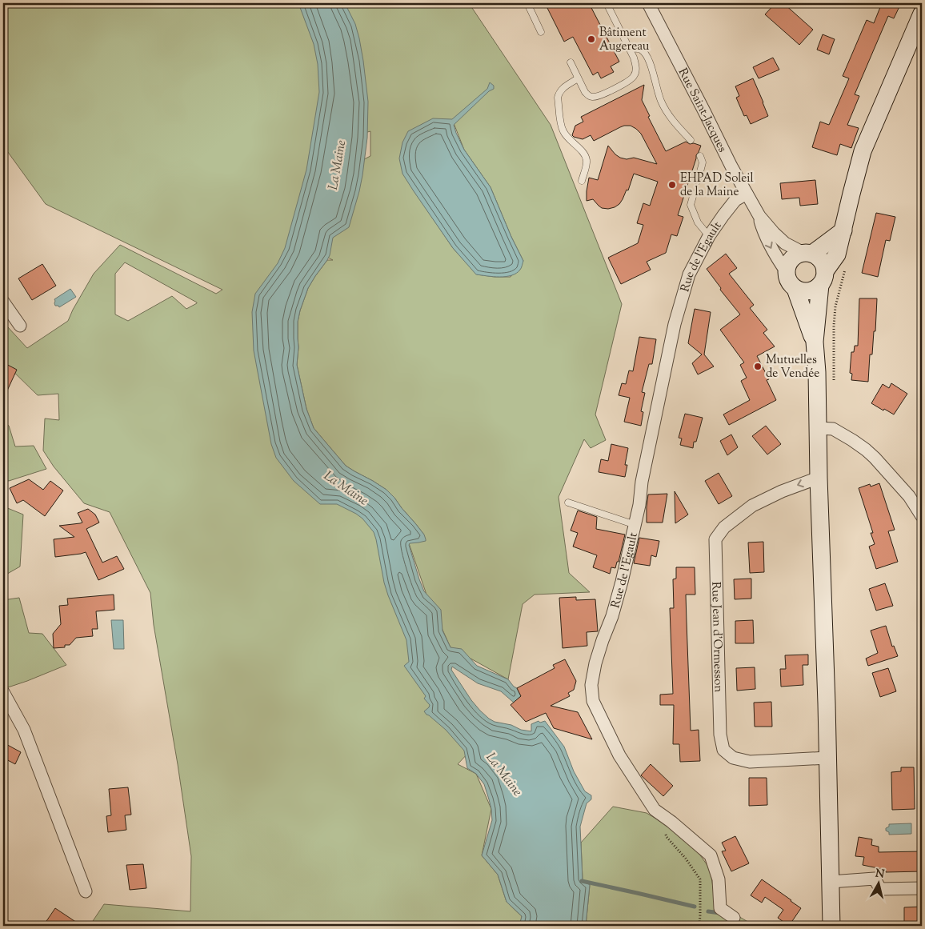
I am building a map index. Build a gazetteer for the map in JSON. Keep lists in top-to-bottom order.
{
  "streets": {
    "street": ["Rue Saint-Jacques", "Rue de l'Egault", "Rue Jean d'Ormesson"]
  },
  "crossings": [
    ["Rue Saint-Jacques", "Rue de l'Egault"]
  ],
  "water": ["La Maine"],
  "places": ["Bâtiment Augereau", "EHPAD Soleil de la Maine", "Mutuelles de Vendée"],
  "north": "top"
}
